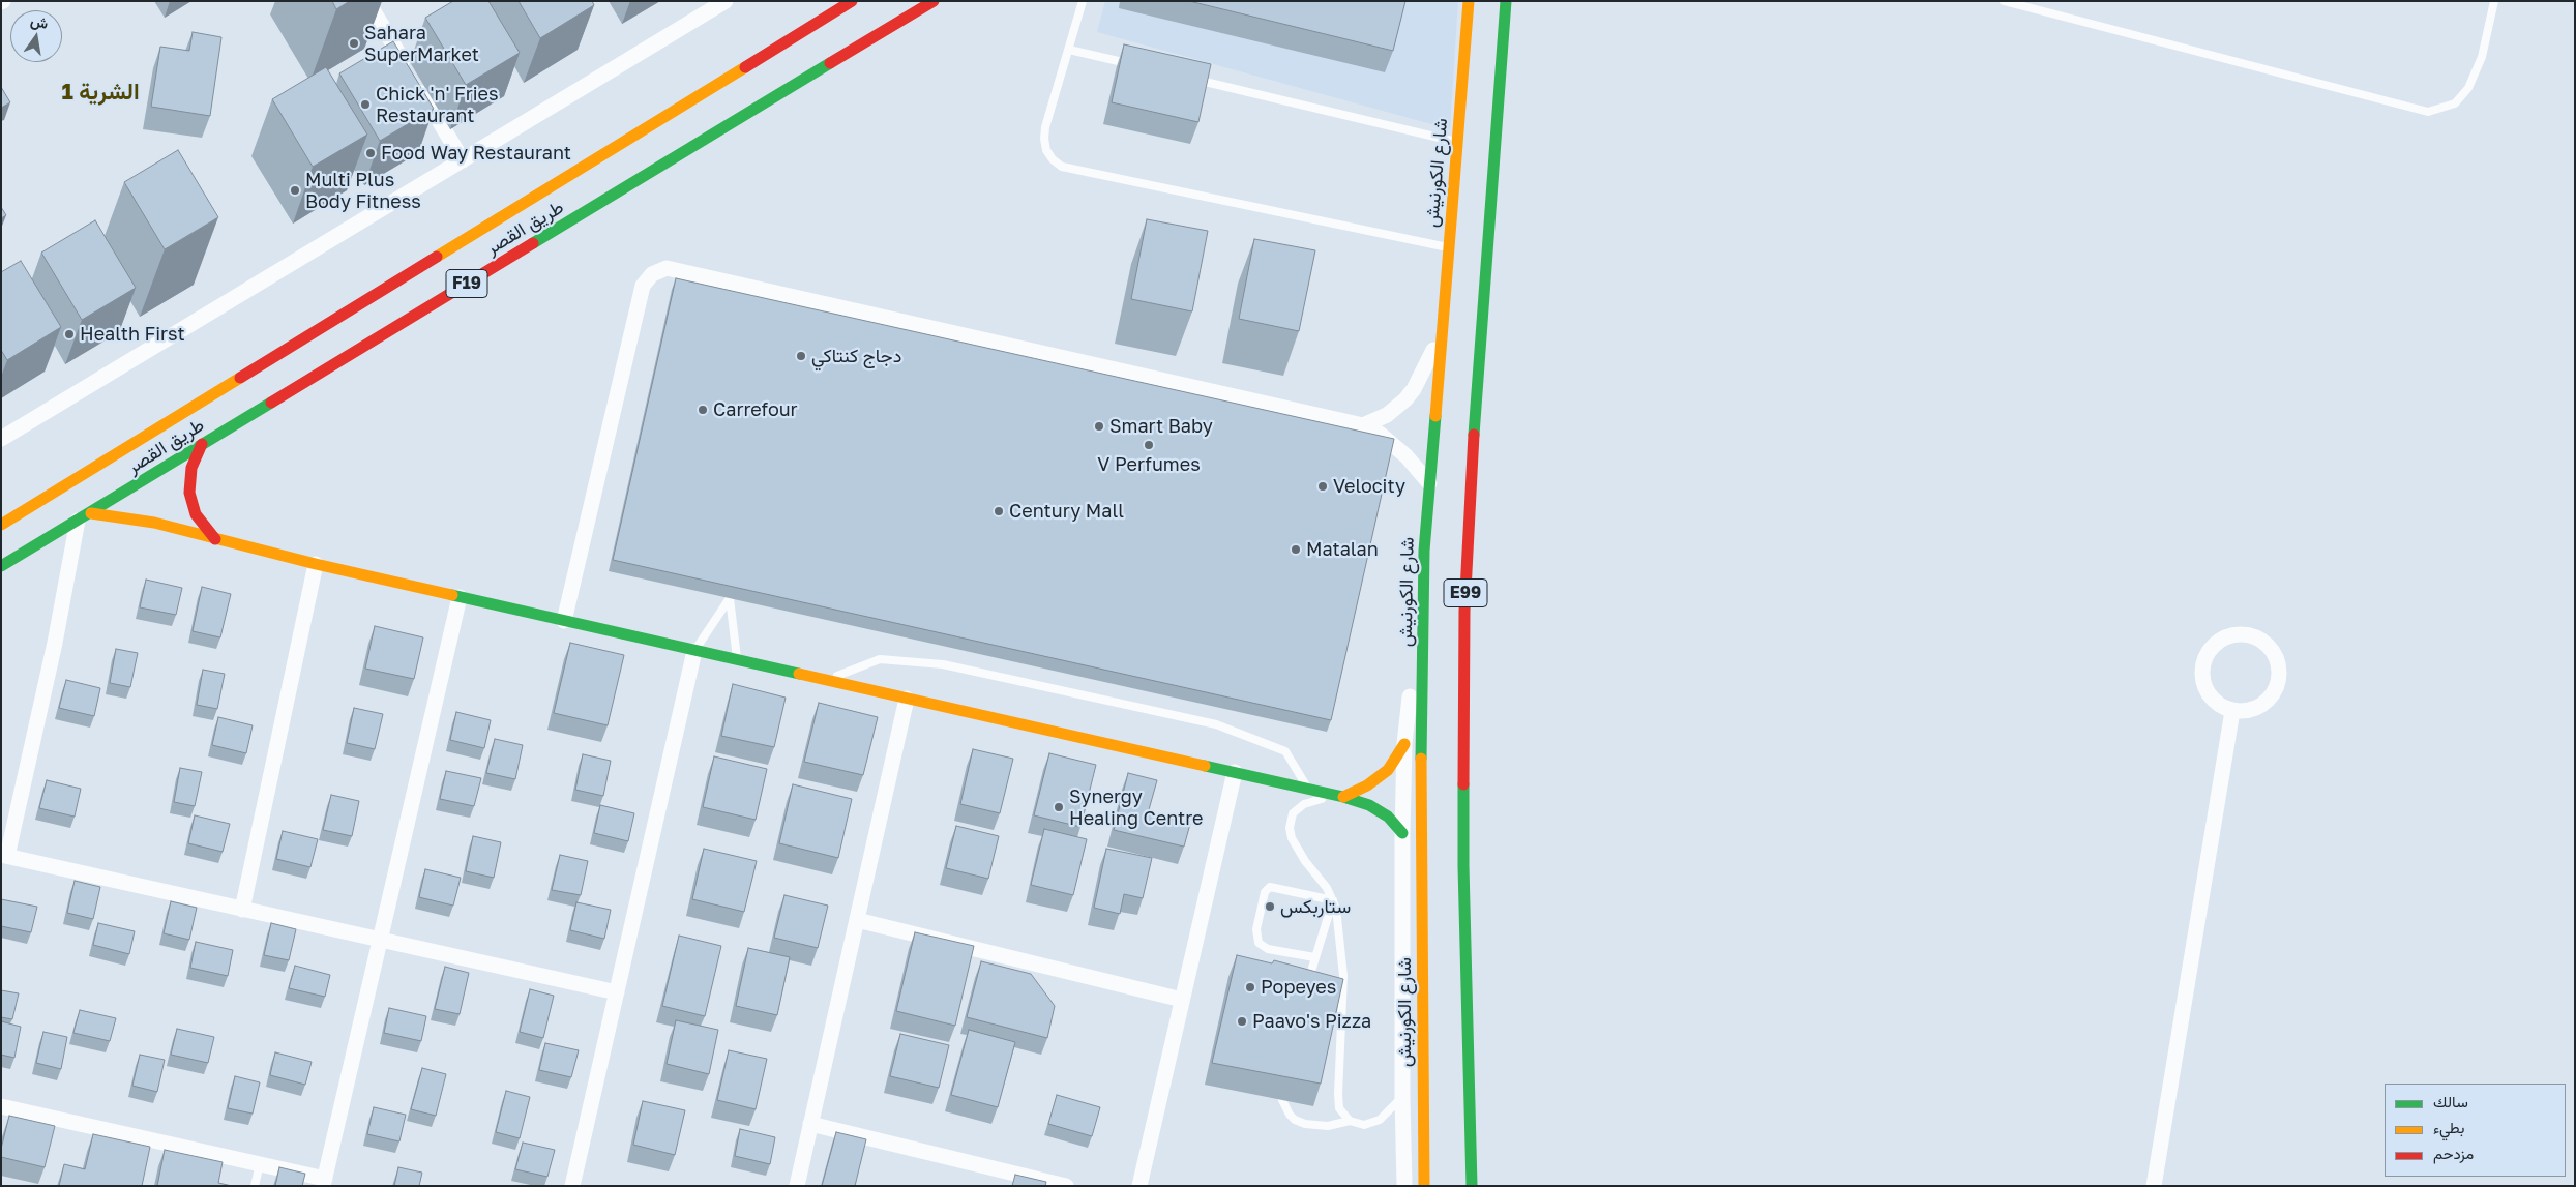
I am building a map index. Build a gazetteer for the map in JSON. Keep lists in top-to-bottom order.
{
  "streets": {
    "main road": [
      "شارع الكورنيش",
      "طريق القصر",
      "F19",
      "E99"
    ]
  },
  "districts": ["الشرية 1"],
  "places": [
    "Sahara SuperMarket",
    "Chick 'n' Fries Restaurant",
    "Food Way Restaurant",
    "Multi Plus Body Fitness",
    "Health First",
    "دجاج كنتاكي",
    "Carrefour",
    "Smart Baby",
    "V Perfumes",
    "Velocity",
    "Century Mall",
    "Matalan",
    "Synergy Healing Centre",
    "ستاربكس",
    "Popeyes",
    "Paavo's Pizza"
  ],
  "legend": ["سالك", "بطيء", "مزدحم"],
  "north": "top"
}
